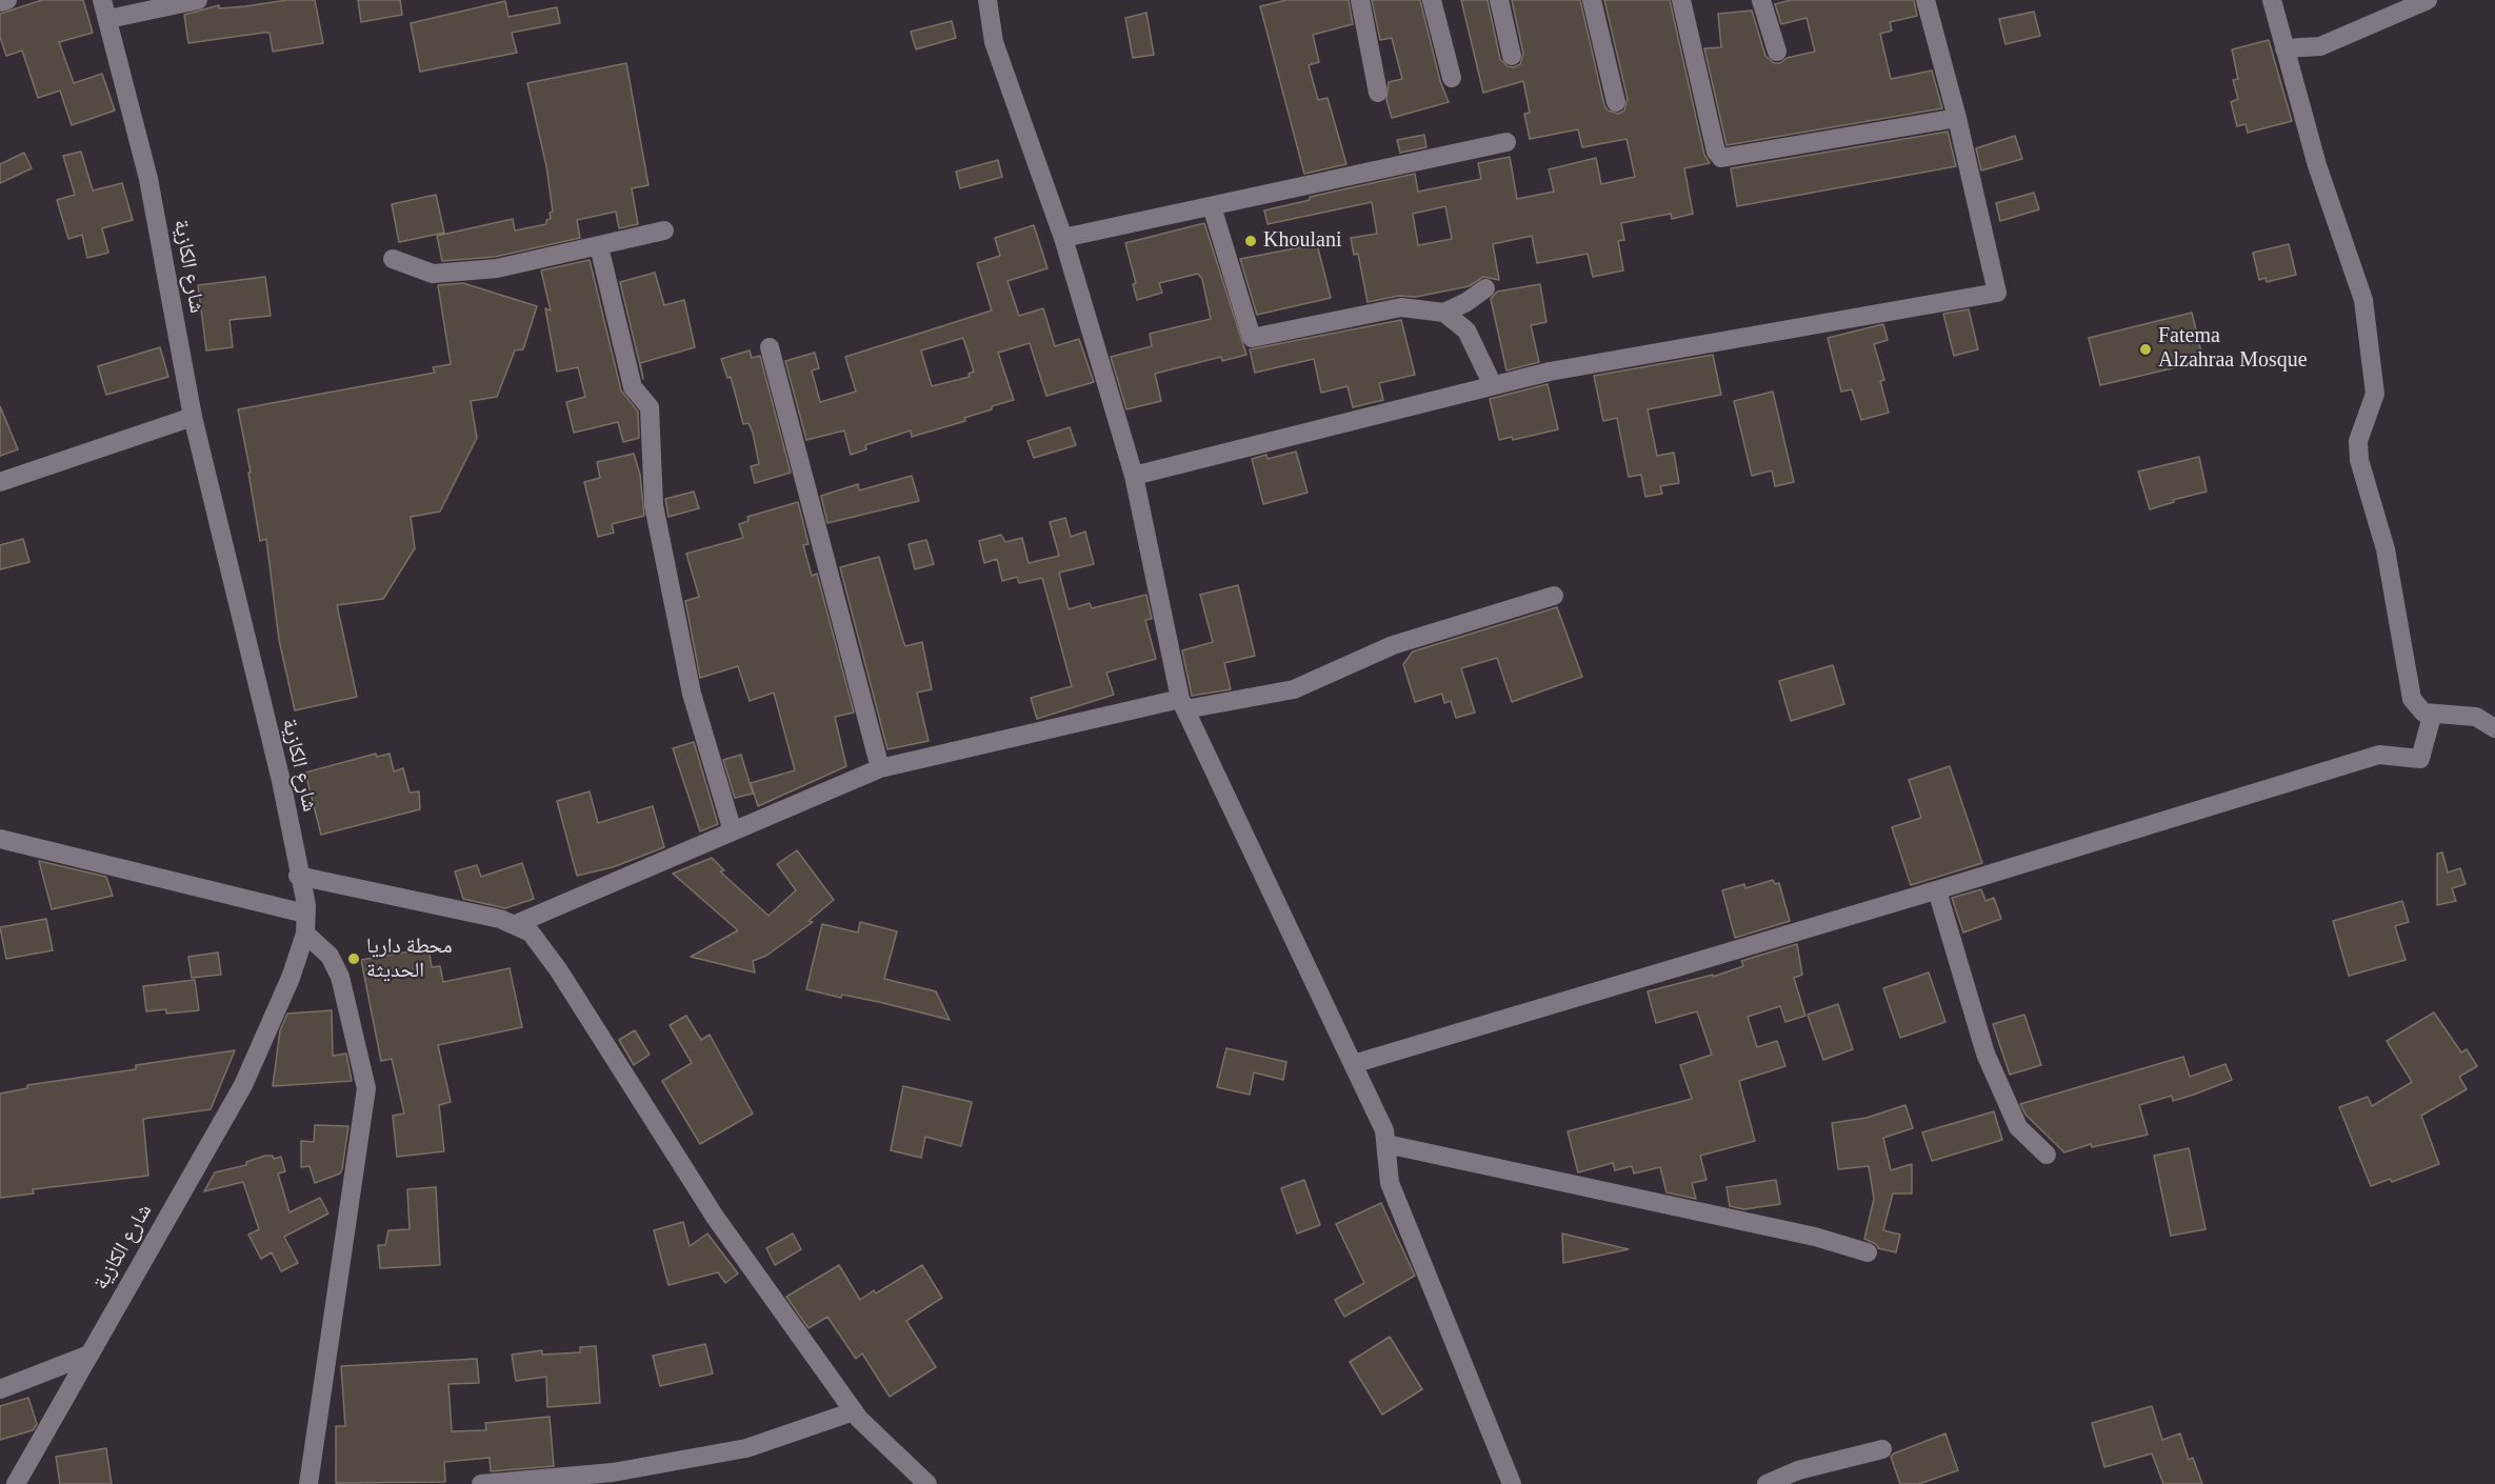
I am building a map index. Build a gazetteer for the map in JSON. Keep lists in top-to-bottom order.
{
  "streets": {
    "street": ["شارع الكازية"]
  },
  "places": ["Khoulani", "Fatema Alzahraa Mosque", "محطة داريا الحديثة"]
}
